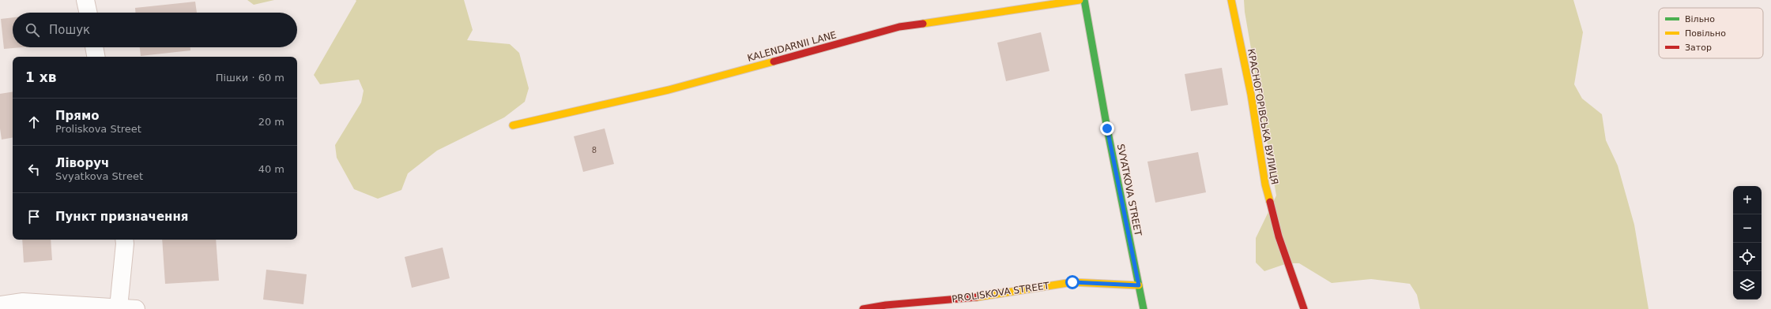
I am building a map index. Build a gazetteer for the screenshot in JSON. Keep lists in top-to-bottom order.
{
  "streets": {
    "street": [
      "KALENDARNII LANE",
      "КРАСНОГОРІВСЬКА ВУЛИЦЯ",
      "SVYATKOVA STREET",
      "PROLISKOVA STREET"
    ]
  },
  "crossings": [
    ["SVYATKOVA STREET", "PROLISKOVA STREET"]
  ],
  "house_numbers": ["8"],
  "legend": ["Вільно", "Повільно", "Затор"],
  "page": {
    "search": "Пошук",
    "heading": ["1 хв", "Пішки · 60 m"],
    "list": [
      ["Прямо", "Proliskova Street", "20 m"],
      ["Ліворуч", "Svyatkova Street", "40 m"],
      "Пункт призначення"
    ],
    "map_buttons": ["+", "−"]
  }
}
